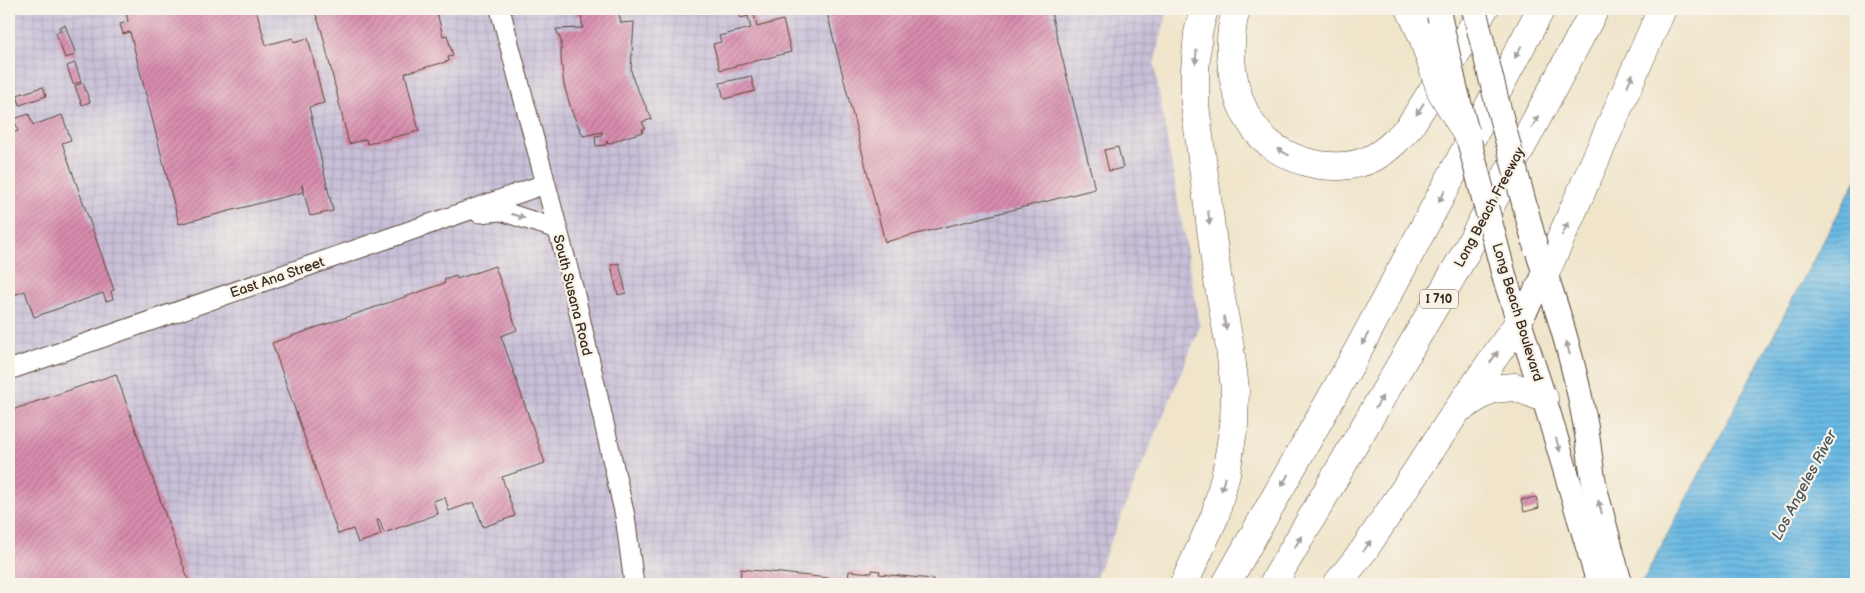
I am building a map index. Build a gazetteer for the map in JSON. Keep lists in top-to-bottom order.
{
  "streets": {
    "highway": ["Long Beach Freeway", "I 710"],
    "main road": ["Long Beach Boulevard"],
    "street": ["East Ana Street", "South Susana Road"]
  },
  "crossings": [
    ["East Ana Street", "South Susana Road"]
  ],
  "water": ["Los Angeles River"]
}
